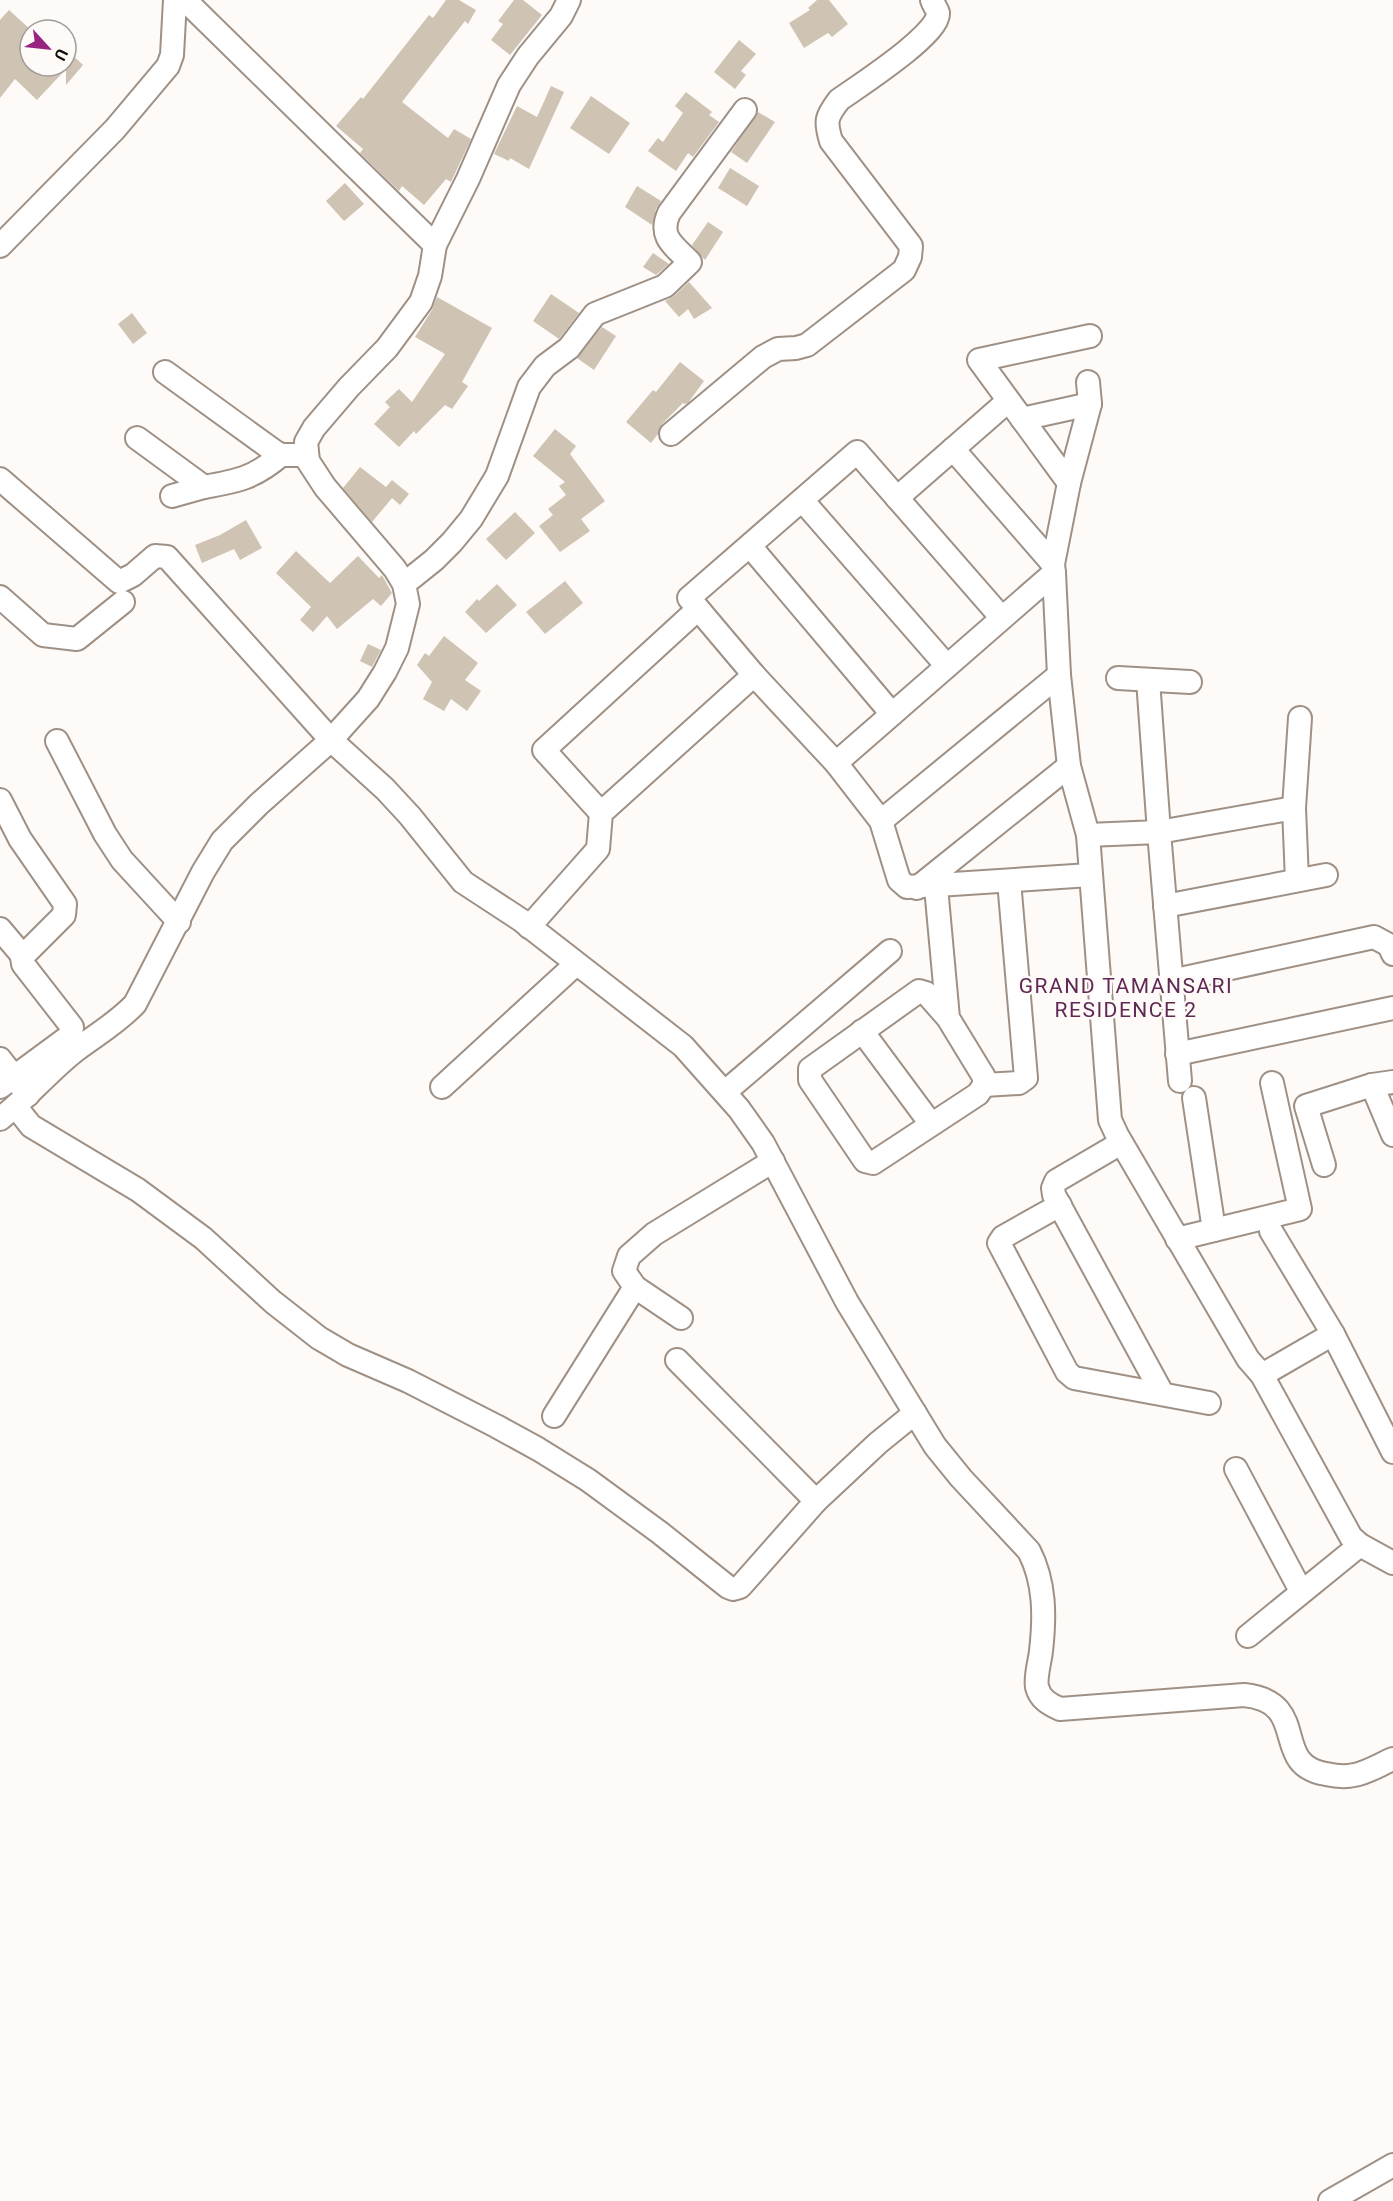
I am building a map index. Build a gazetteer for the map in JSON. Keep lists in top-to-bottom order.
{
  "districts": ["GRAND TAMANSARI RESIDENCE 2"],
  "north": "bottom right"
}
